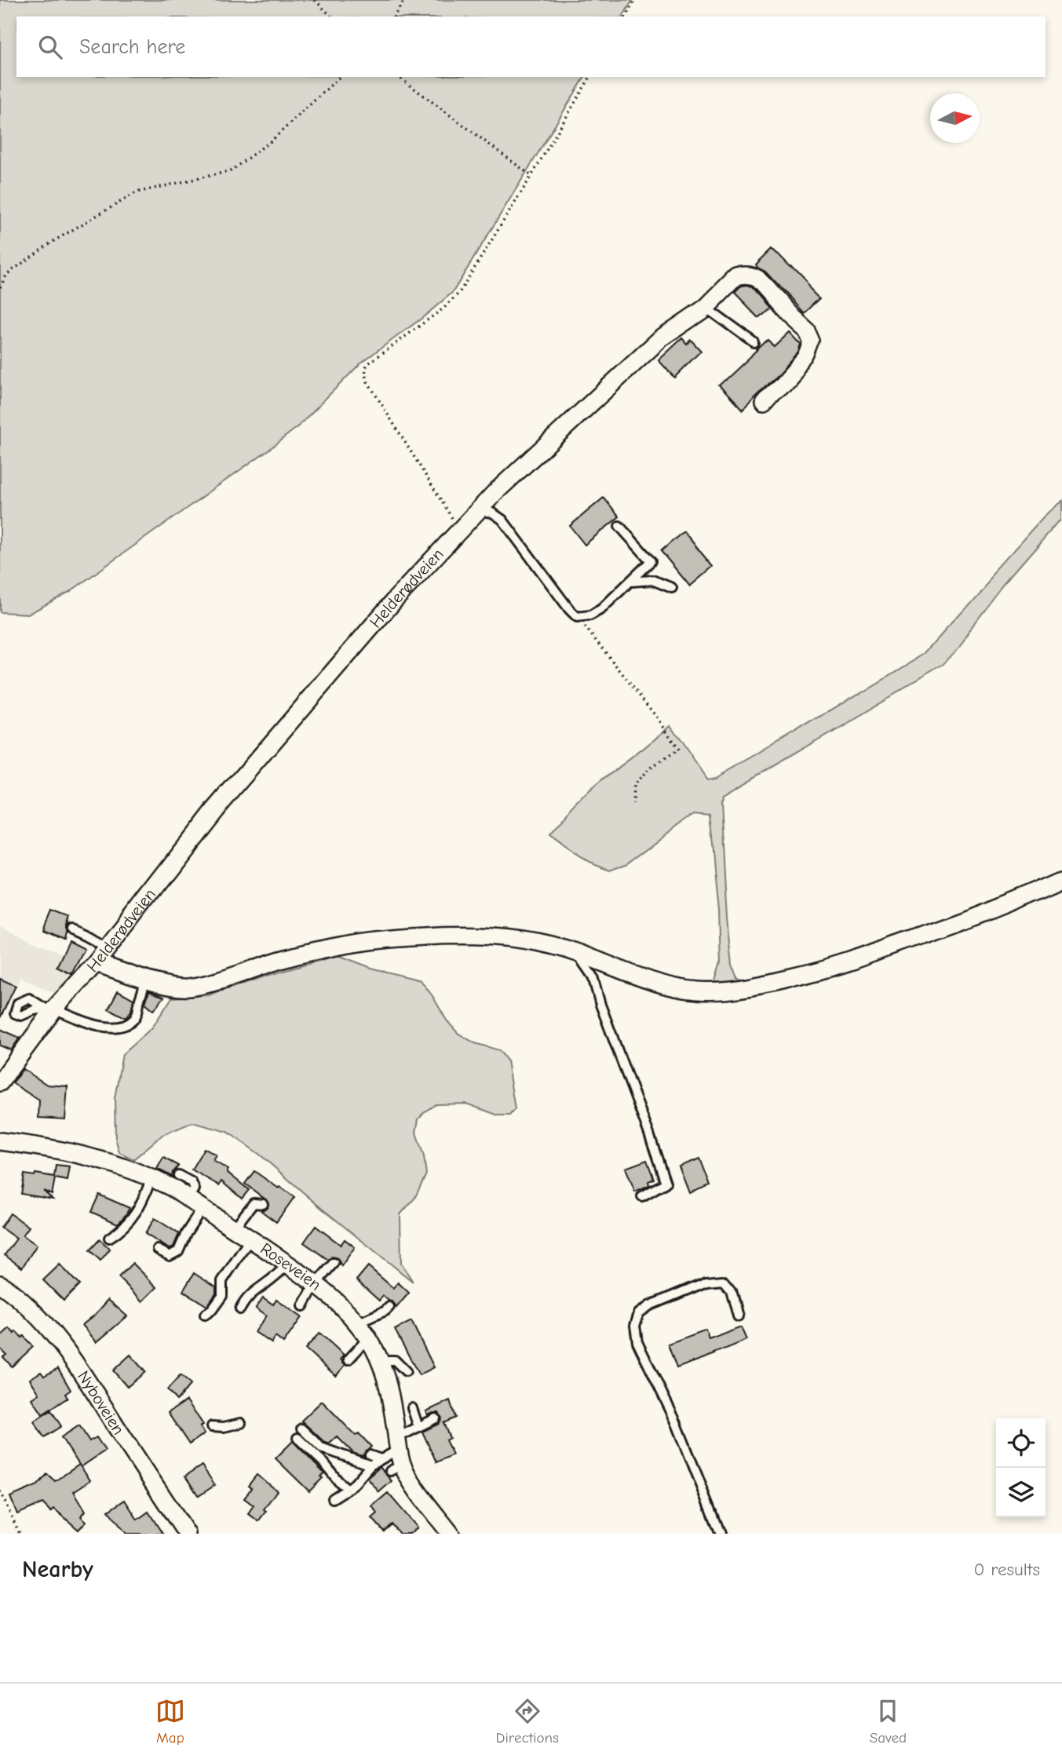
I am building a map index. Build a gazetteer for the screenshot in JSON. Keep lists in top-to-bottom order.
{
  "streets": {
    "street": ["Helderødveien", "Roseveien", "Nyboveien"]
  },
  "north": "right",
  "page": {
    "search": "Search here",
    "heading": ["Nearby", "0 results"],
    "nav": ["Map", "Directions", "Saved"]
  }
}
